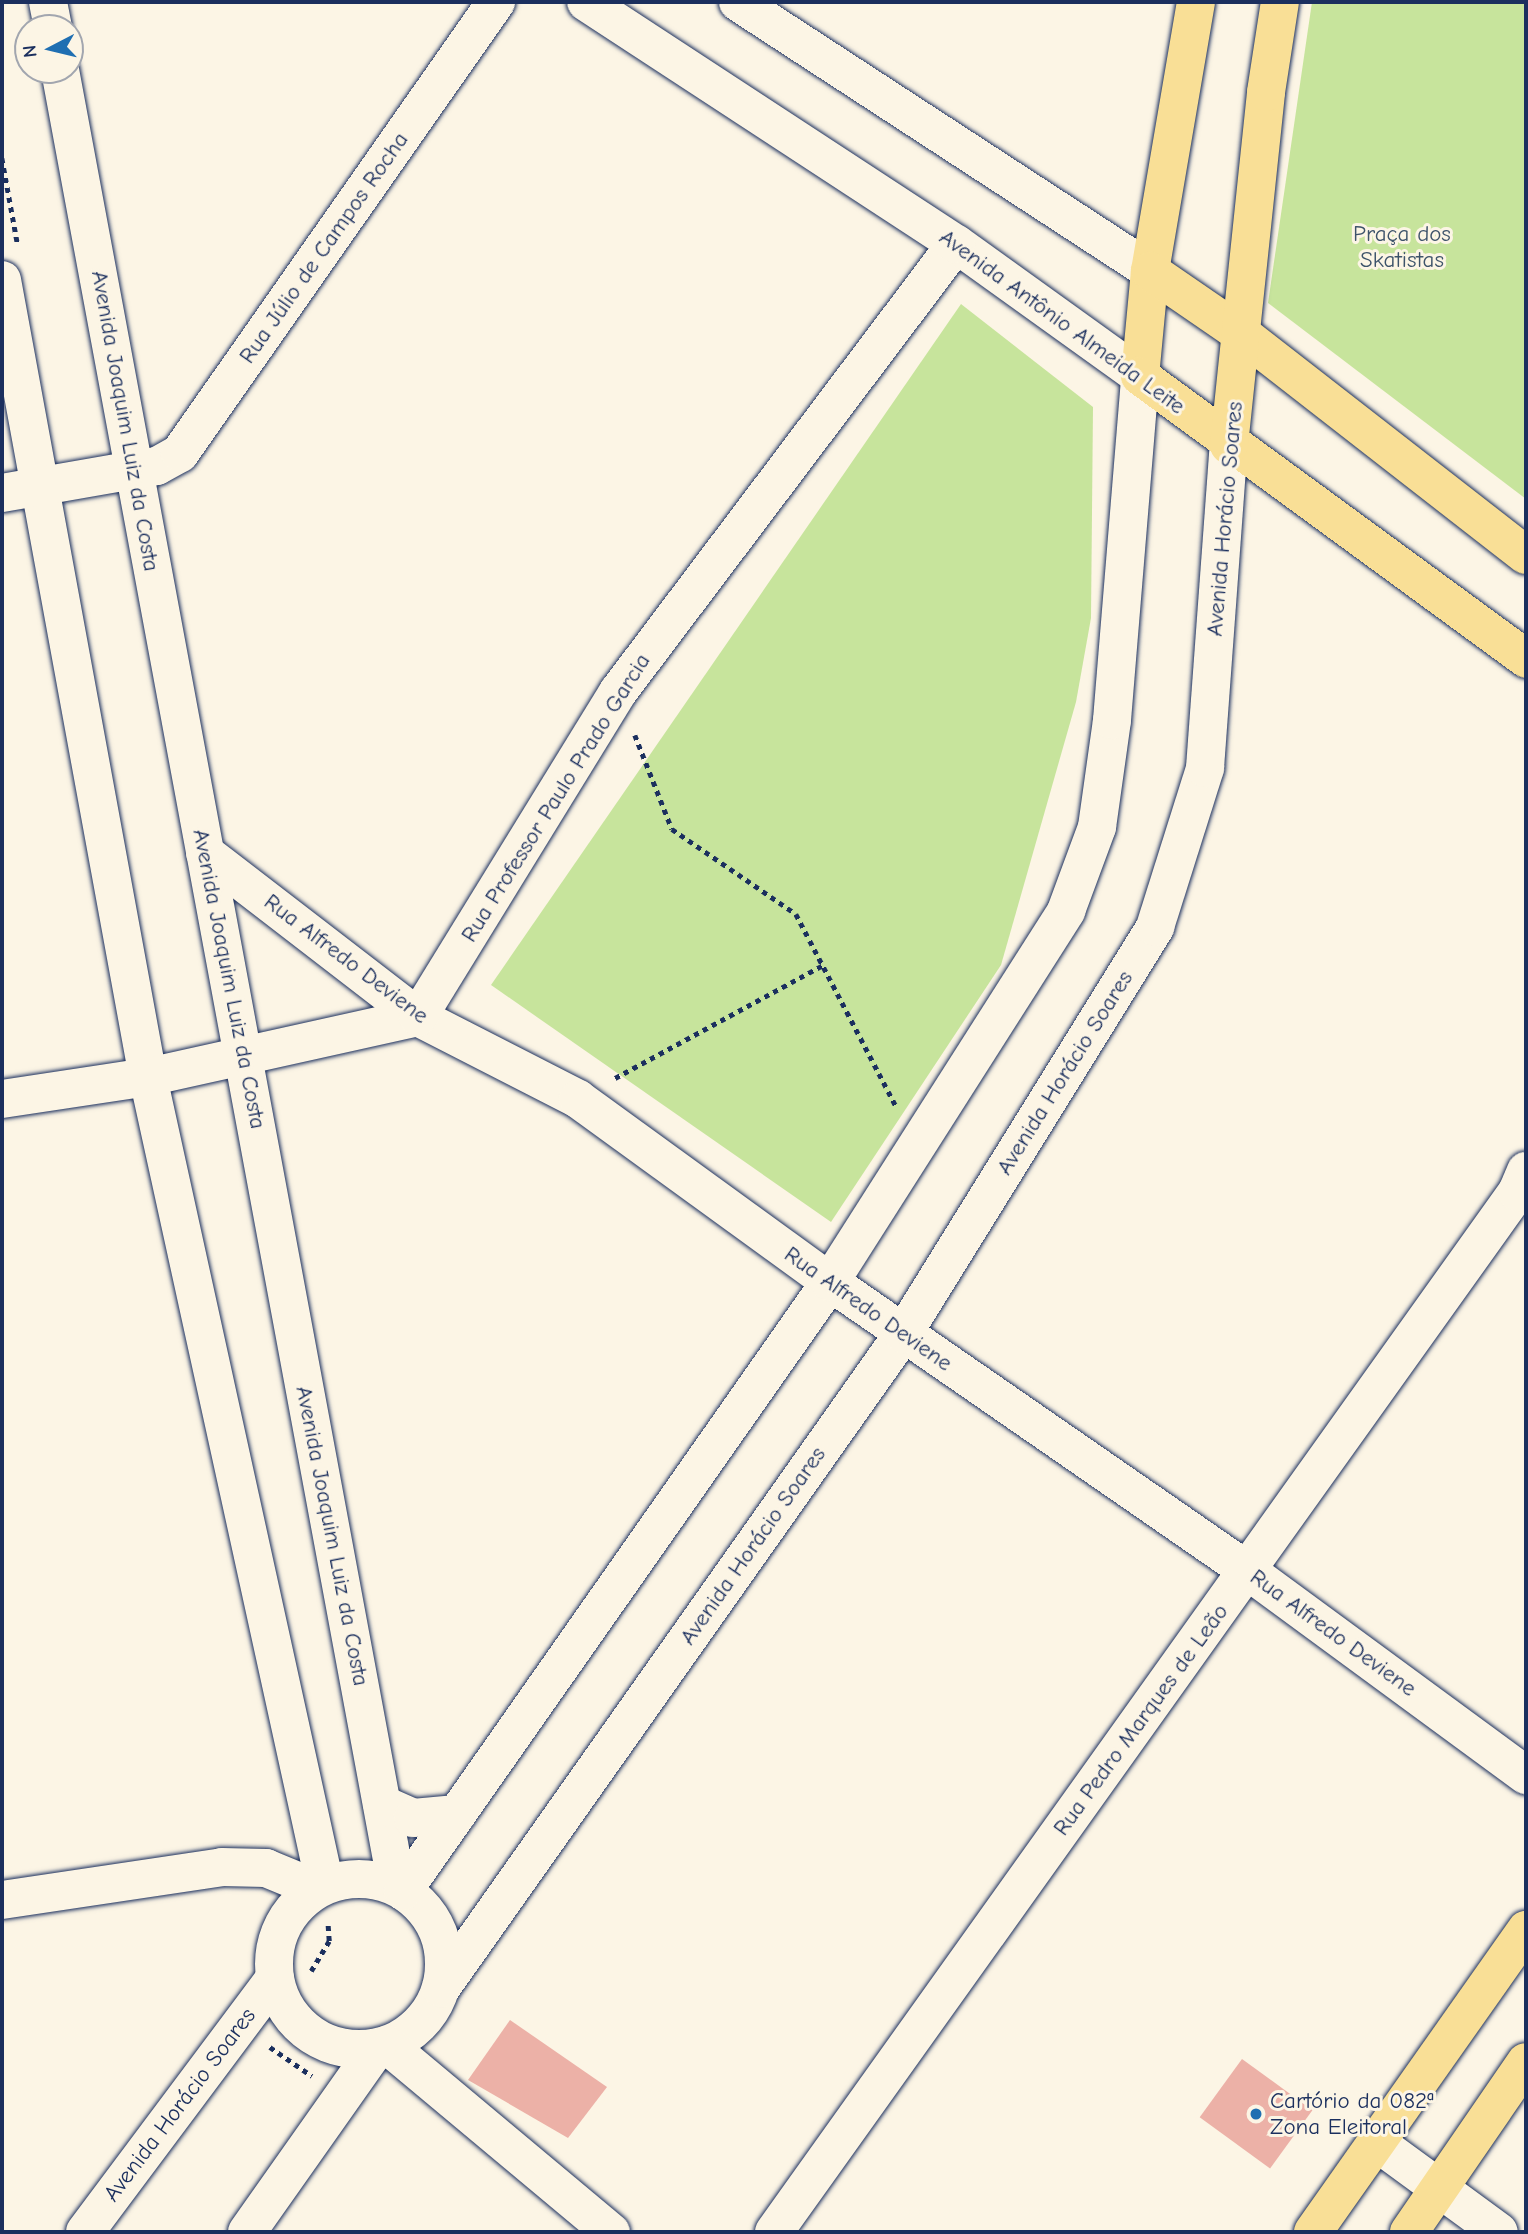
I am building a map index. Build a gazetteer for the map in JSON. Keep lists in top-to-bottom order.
{
  "streets": {
    "main road": ["Avenida Antônio Almeida Leite", "Avenida Horácio Soares"],
    "street": [
      "Rua Júlio de Campos Rocha",
      "Avenida Joaquim Luiz da Costa",
      "Rua Professor Paulo Prado Garcia",
      "Rua Alfredo Deviene",
      "Rua Pedro Marques de Leão"
    ]
  },
  "crossings": [
    ["Rua Júlio de Campos Rocha", "Avenida Joaquim Luiz da Costa"],
    ["Avenida Antônio Almeida Leite", "Avenida Horácio Soares"],
    ["Avenida Antônio Almeida Leite", "Rua Professor Paulo Prado Garcia"],
    ["Avenida Joaquim Luiz da Costa", "Avenida Horácio Soares"],
    ["Avenida Joaquim Luiz da Costa", "Rua Alfredo Deviene"],
    ["Avenida Horácio Soares", "Rua Alfredo Deviene"],
    ["Rua Professor Paulo Prado Garcia", "Rua Alfredo Deviene"],
    ["Rua Alfredo Deviene", "Rua Pedro Marques de Leão"]
  ],
  "parks": ["Praça dos Skatistas"],
  "places": ["Cartório da 082ª Zona Eleitoral"],
  "north": "left"
}
